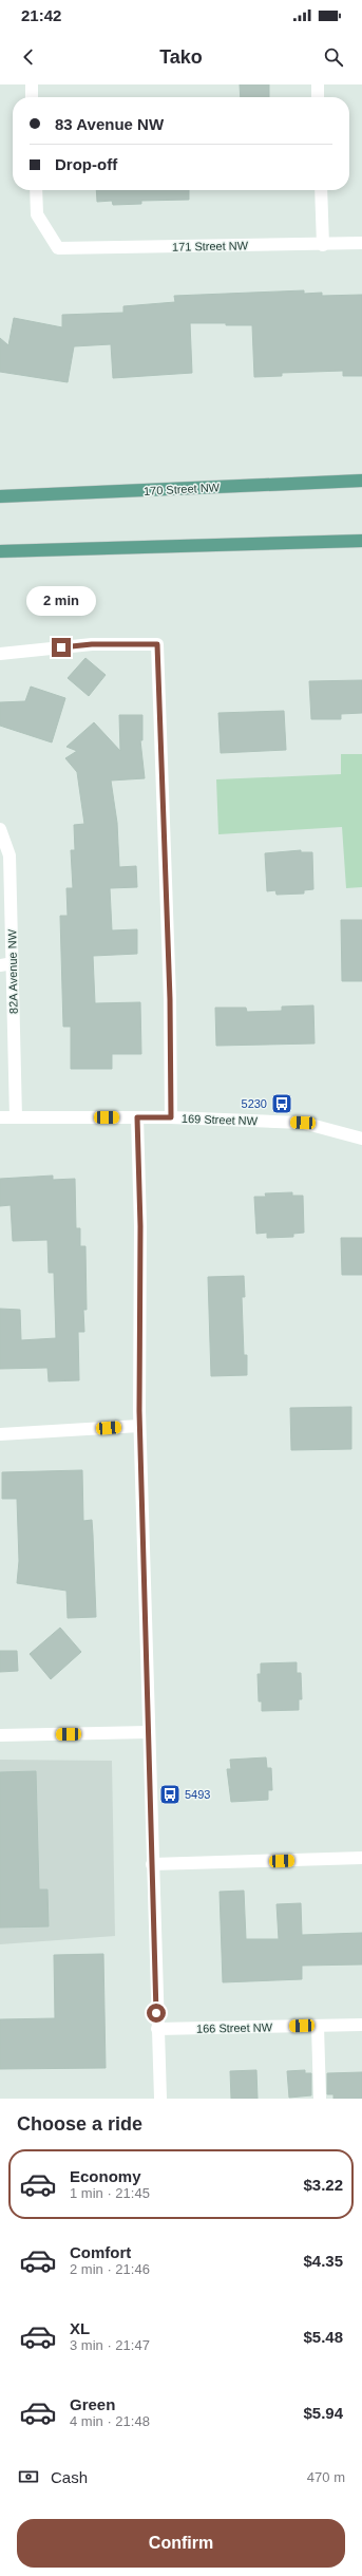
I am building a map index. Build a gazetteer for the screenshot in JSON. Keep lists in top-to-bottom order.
{
  "streets": {
    "main road": ["170 Street NW"],
    "street": [
      "171 Street NW",
      "82A Avenue NW",
      "169 Street NW",
      "166 Street NW"
    ]
  },
  "crossings": [
    ["82A Avenue NW", "169 Street NW"]
  ],
  "places": {
    "bus stop": ["5230", "5493"]
  },
  "page": {
    "status": "21:42",
    "header": "Tako",
    "banner": ["83 Avenue NW", "Drop-off"],
    "bubble": "2 min",
    "heading": "Choose a ride",
    "list": [
      {
        "name": "Economy",
        "note": "1 min · 21:45",
        "value": "$3.22"
      },
      {
        "name": "Comfort",
        "note": "2 min · 21:46",
        "value": "$4.35"
      },
      {
        "name": "XL",
        "note": "3 min · 21:47",
        "value": "$5.48"
      },
      {
        "name": "Green",
        "note": "4 min · 21:48",
        "value": "$5.94"
      }
    ],
    "pay": ["Cash", "470 m"],
    "buttons": "Confirm"
  }
}
